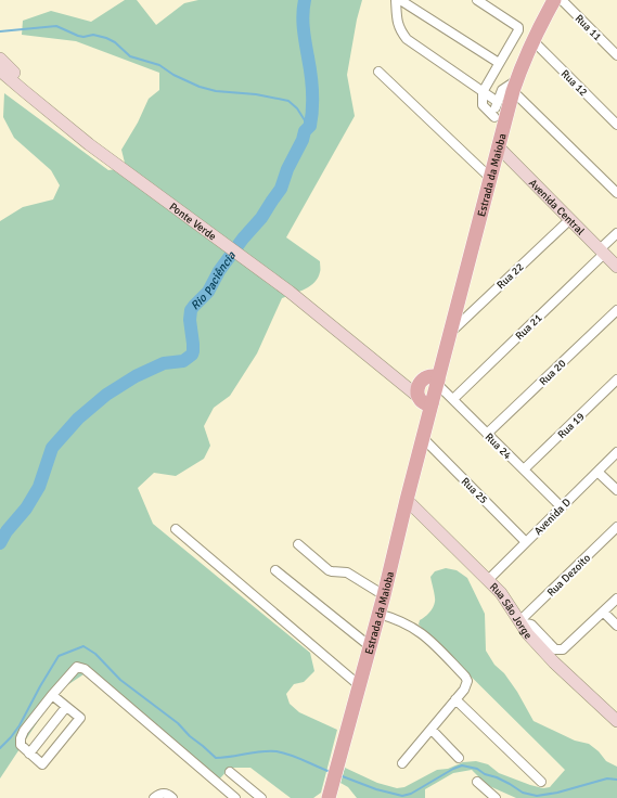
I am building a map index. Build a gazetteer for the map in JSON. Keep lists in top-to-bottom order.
{
  "streets": {
    "main road": [
      "Estrada da Maioba",
      "Avenida Central",
      "Ponte Verde",
      "Rua São Jorge"
    ],
    "street": [
      "Rua 11",
      "Rua 12",
      "Rua 22",
      "Rua 21",
      "Rua 20",
      "Rua 19",
      "Rua 24",
      "Rua 25",
      "Avenida D",
      "Rua Dezoito"
    ]
  },
  "crossings": [
    ["Rua 12", "Estrada da Maioba"],
    ["Estrada da Maioba", "Avenida Central"],
    ["Estrada da Maioba", "Ponte Verde"],
    ["Estrada da Maioba", "Rua 22"],
    ["Estrada da Maioba", "Rua 24"],
    ["Estrada da Maioba", "Rua 25"],
    ["Estrada da Maioba", "Rua São Jorge"],
    ["Avenida Central", "Rua 22"],
    ["Avenida Central", "Rua 21"],
    ["Ponte Verde", "Rua 24"],
    ["Rua 21", "Rua 24"],
    ["Rua 20", "Rua 24"],
    ["Rua 19", "Rua 24"],
    ["Rua 24", "Avenida D"],
    ["Rua 25", "Avenida D"],
    ["Avenida D", "Rua São Jorge"],
    ["Rua Dezoito", "Rua São Jorge"]
  ],
  "water": ["Rio Paciência"]
}
